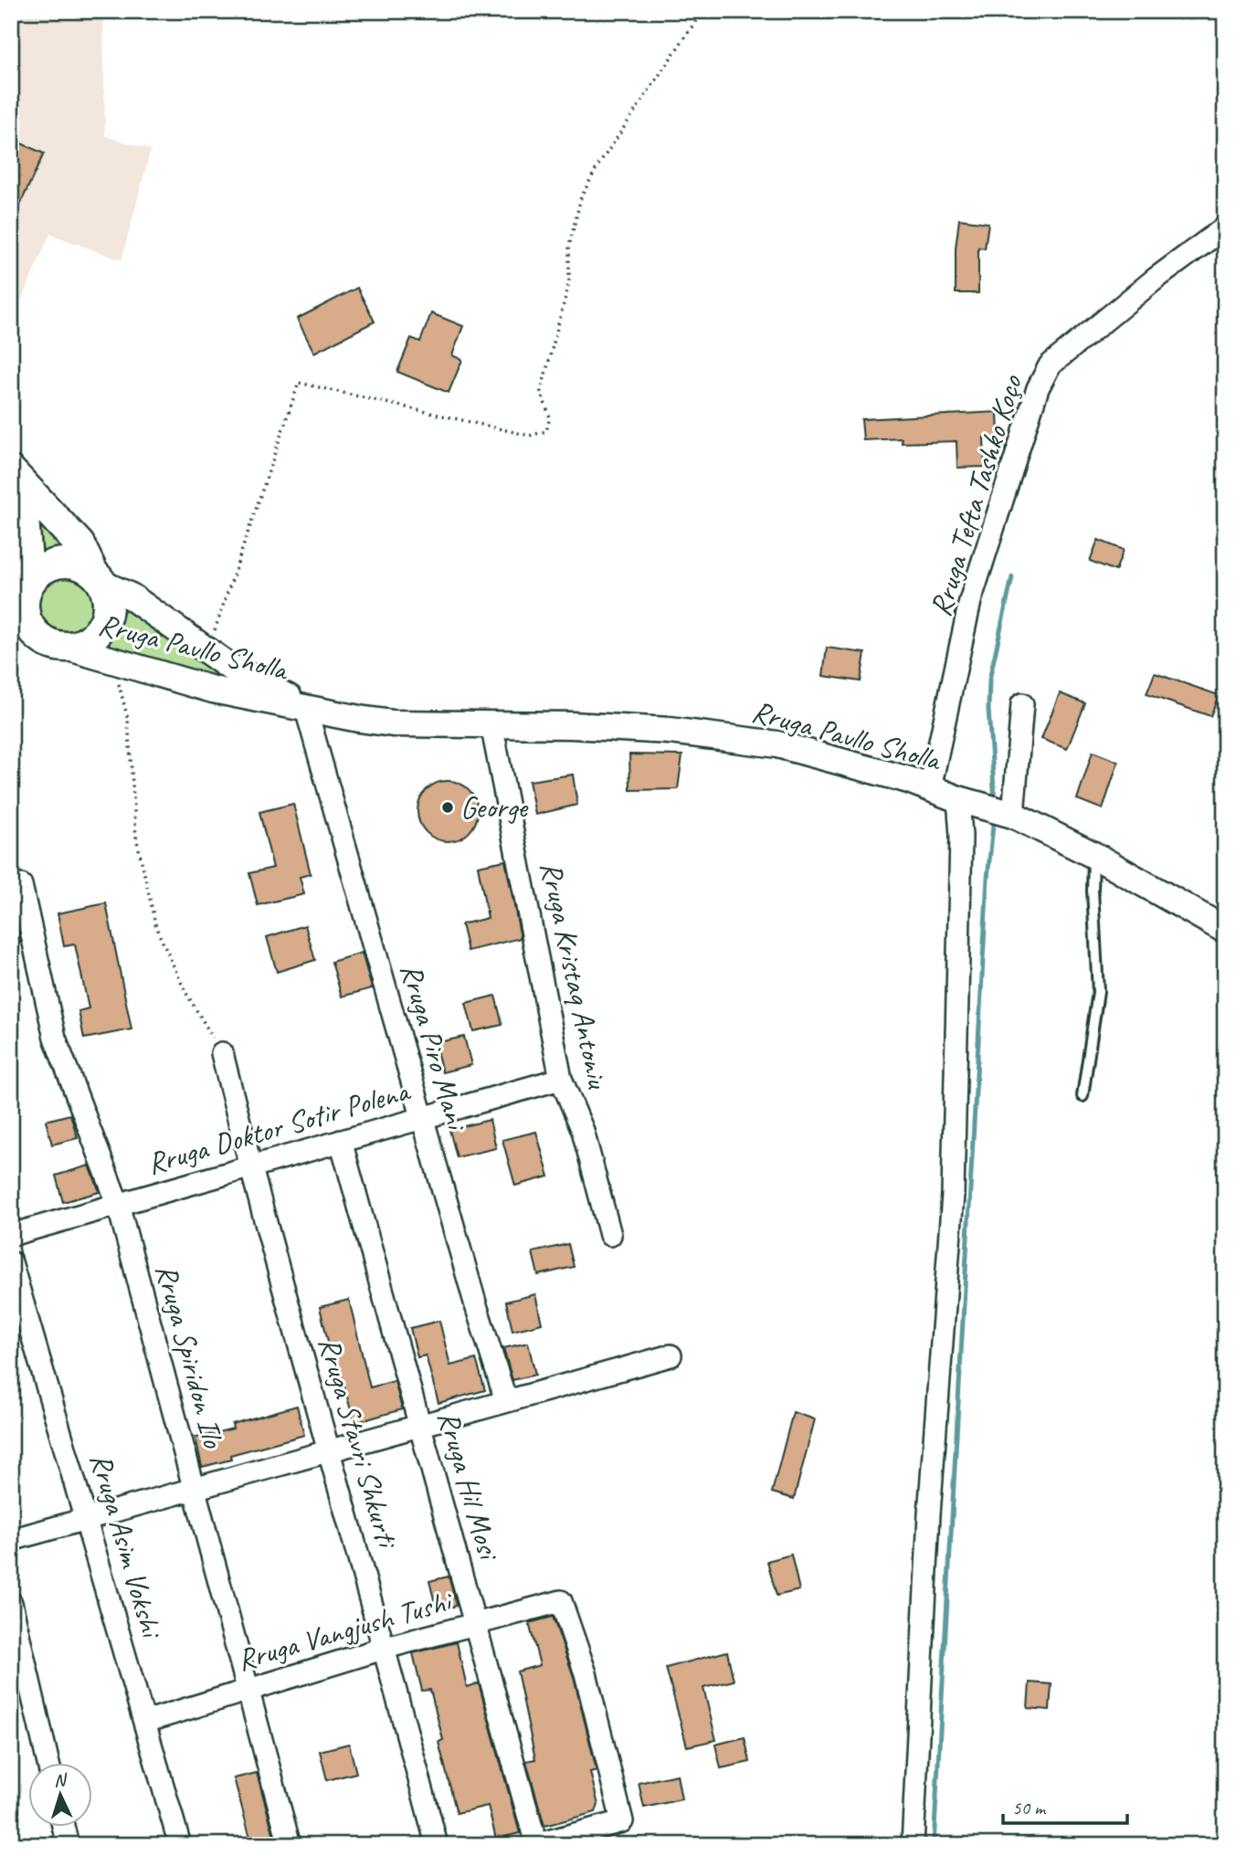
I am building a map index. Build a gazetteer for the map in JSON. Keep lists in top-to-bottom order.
{
  "streets": {
    "street": [
      "Rruga Tefta Tashko Koço",
      "Rruga Pavllo Sholla",
      "Rruga Kristaq Antoniu",
      "Rruga Piro Mani",
      "Rruga Doktor Sotir Polena",
      "Rruga Spiridon Ilo",
      "Rruga Stavri Shkurti",
      "Rruga Hil Mosi",
      "Rruga Asim Vokshi",
      "Rruga Vangjush Tushi"
    ]
  },
  "crossings": [
    ["Rruga Tefta Tashko Koço", "Rruga Pavllo Sholla"],
    ["Rruga Pavllo Sholla", "Rruga Kristaq Antoniu"],
    ["Rruga Pavllo Sholla", "Rruga Piro Mani"],
    ["Rruga Kristaq Antoniu", "Rruga Doktor Sotir Polena"],
    ["Rruga Piro Mani", "Rruga Doktor Sotir Polena"],
    ["Rruga Doktor Sotir Polena", "Rruga Spiridon Ilo"],
    ["Rruga Doktor Sotir Polena", "Rruga Stavri Shkurti"],
    ["Rruga Doktor Sotir Polena", "Rruga Hil Mosi"],
    ["Rruga Spiridon Ilo", "Rruga Vangjush Tushi"],
    ["Rruga Stavri Shkurti", "Rruga Vangjush Tushi"],
    ["Rruga Hil Mosi", "Rruga Vangjush Tushi"],
    ["Rruga Asim Vokshi", "Rruga Vangjush Tushi"]
  ],
  "places": ["George"],
  "scale_bar": "50 m",
  "north": "top"
}
